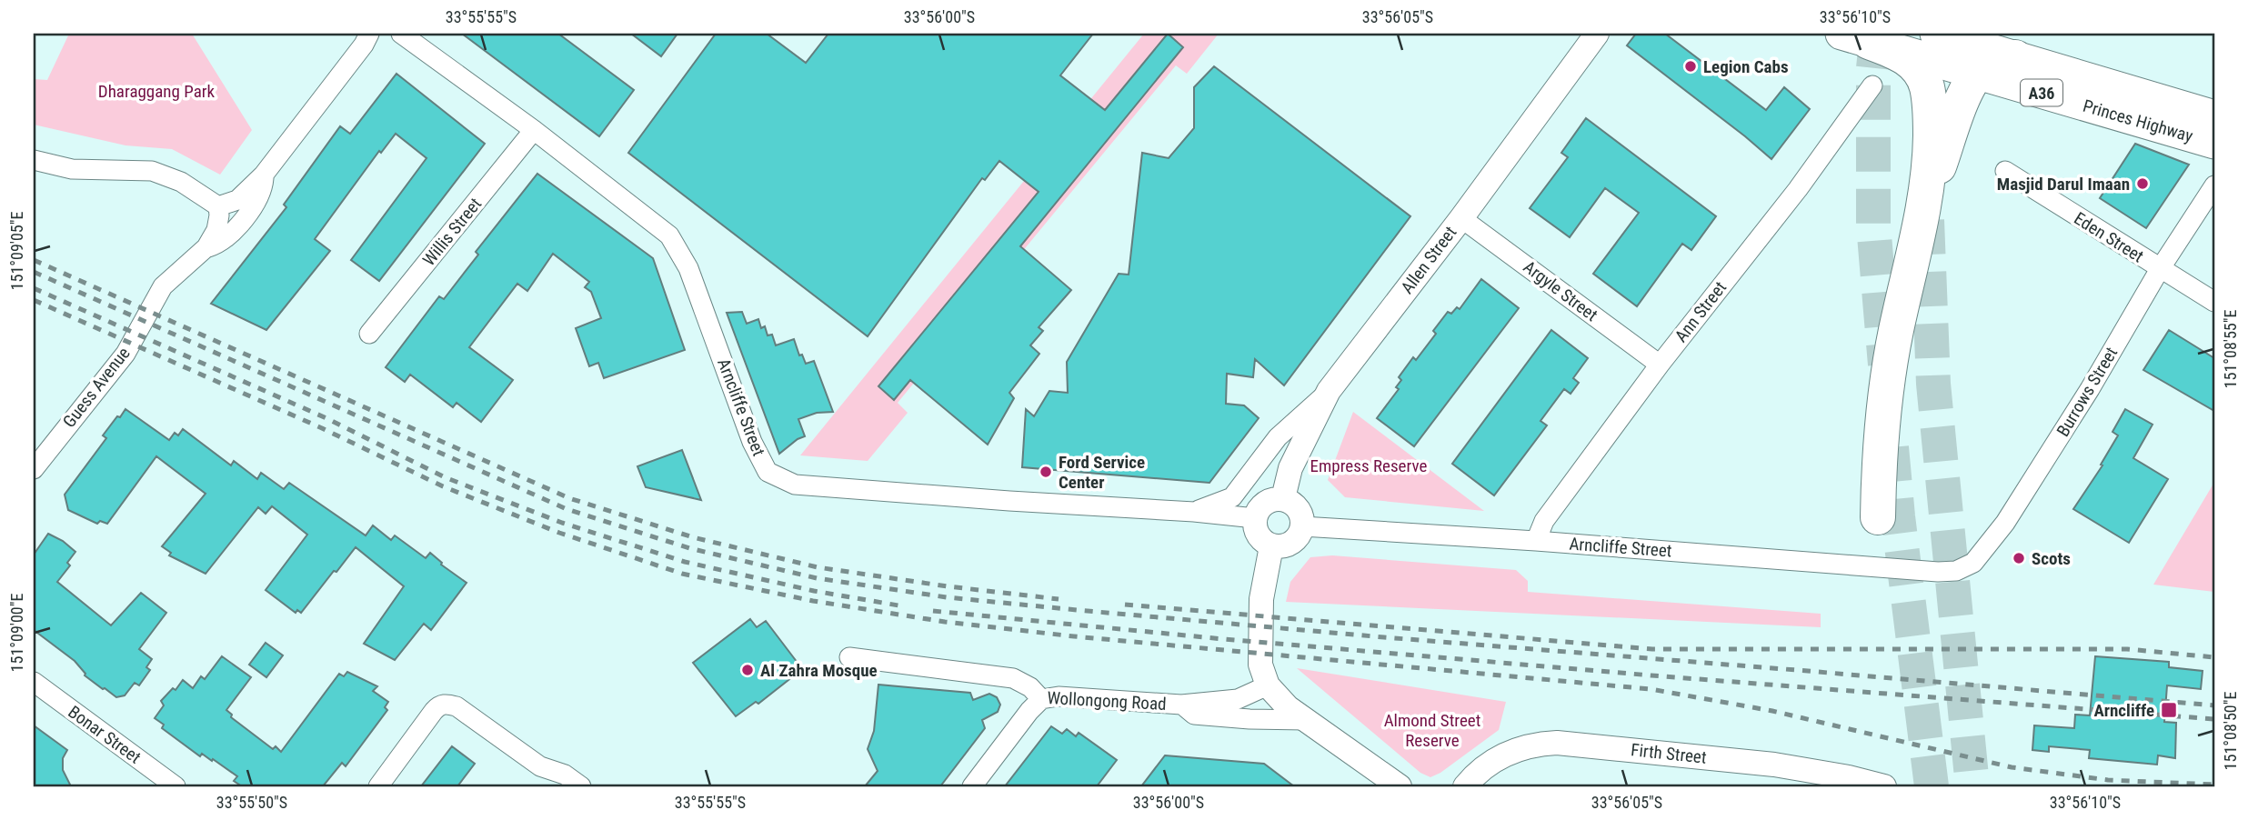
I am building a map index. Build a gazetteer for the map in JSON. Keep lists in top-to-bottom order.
{
  "streets": {
    "highway": ["A36", "Princes Highway"],
    "street": [
      "Willis Street",
      "Eden Street",
      "Allen Street",
      "Argyle Street",
      "Ann Street",
      "Guess Avenue",
      "Burrows Street",
      "Arncliffe Street",
      "Wollongong Road",
      "Bonar Street",
      "Firth Street"
    ]
  },
  "crossings": [
    ["Willis Street", "Arncliffe Street"],
    ["Eden Street", "Burrows Street"],
    ["Allen Street", "Argyle Street"],
    ["Allen Street", "Arncliffe Street"],
    ["Argyle Street", "Ann Street"],
    ["Ann Street", "Arncliffe Street"],
    ["Burrows Street", "Arncliffe Street"]
  ],
  "parks": ["Dharaggang Park", "Empress Reserve", "Almond Street Reserve"],
  "places": {
    "other": [
      "Legion Cabs",
      "Masjid Darul Imaan",
      "Ford Service Center",
      "Scots",
      "Al Zahra Mosque"
    ],
    "transit": ["Arncliffe"]
  },
  "coordinates": [
    "33°55'55\"S",
    "33°56'00\"S",
    "33°56'05\"S",
    "33°56'10\"S",
    "151°09'05\"E",
    "151°08'55\"E",
    "151°09'00\"E",
    "151°08'50\"E",
    "33°55'50\"S"
  ]
}
